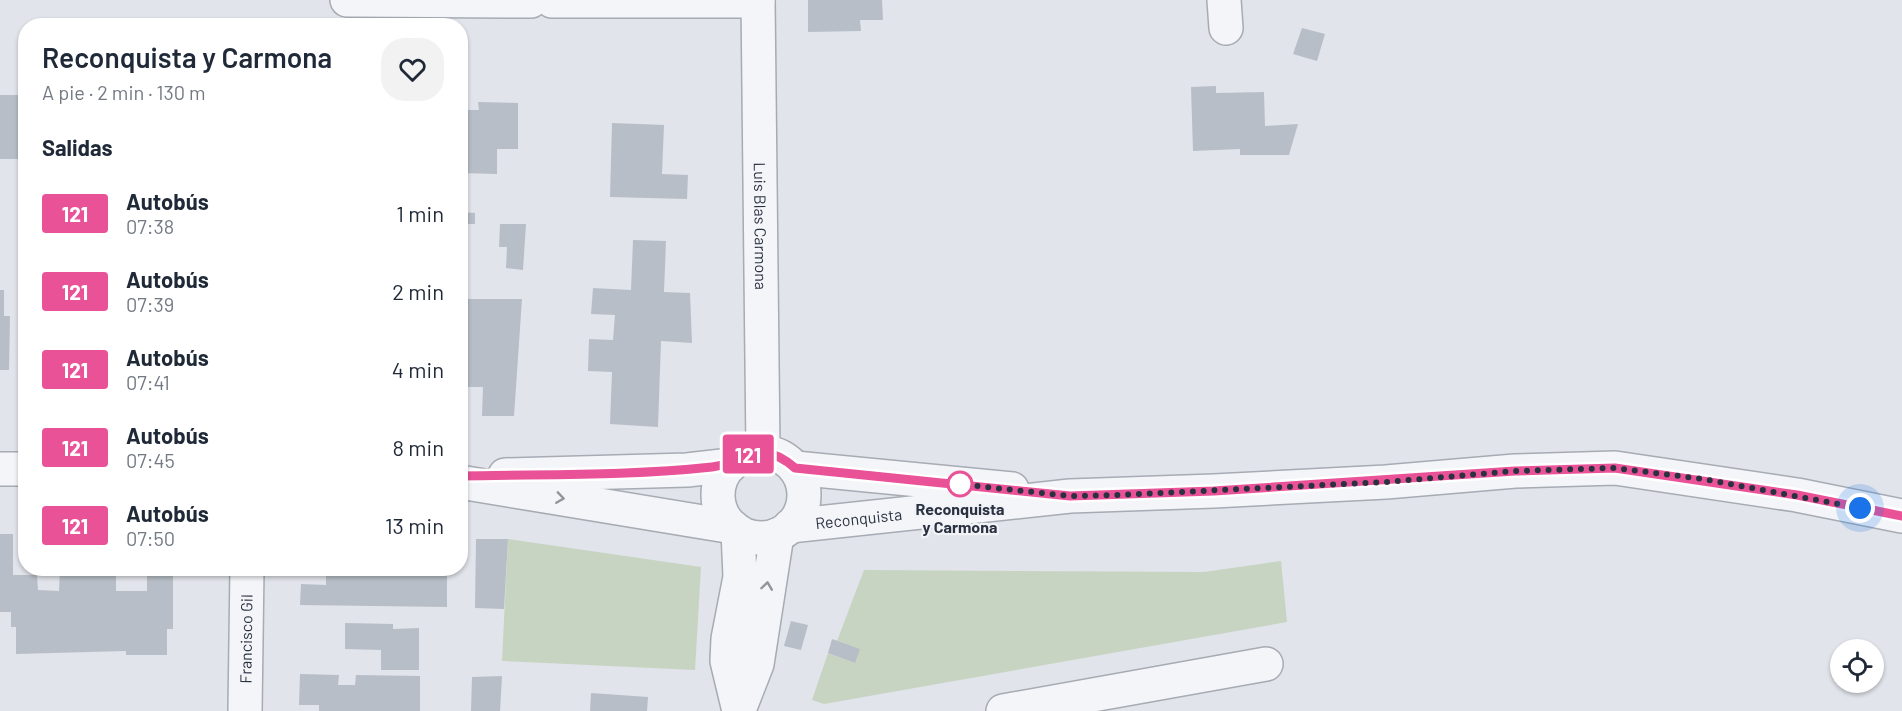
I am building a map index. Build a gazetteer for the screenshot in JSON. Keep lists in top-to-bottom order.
{
  "streets": {
    "street": ["Luis Blas Carmona", "Reconquista", "Francisco Gil"]
  },
  "crossings": [
    ["Luis Blas Carmona", "Reconquista"]
  ],
  "places": ["Reconquista y Carmona"],
  "lines": ["bus line 121"],
  "page": {
    "on_map": "121",
    "heading": [
      ["Reconquista y Carmona", "A pie · 2 min · 130 m"],
      "Salidas"
    ],
    "list": [
      {
        "mark": "121",
        "name": "Autobús",
        "note": "07:38",
        "value": "1 min"
      },
      {
        "mark": "121",
        "name": "Autobús",
        "note": "07:39",
        "value": "2 min"
      },
      {
        "mark": "121",
        "name": "Autobús",
        "note": "07:41",
        "value": "4 min"
      },
      {
        "mark": "121",
        "name": "Autobús",
        "note": "07:45",
        "value": "8 min"
      },
      {
        "mark": "121",
        "name": "Autobús",
        "note": "07:50",
        "value": "13 min"
      }
    ]
  }
}
